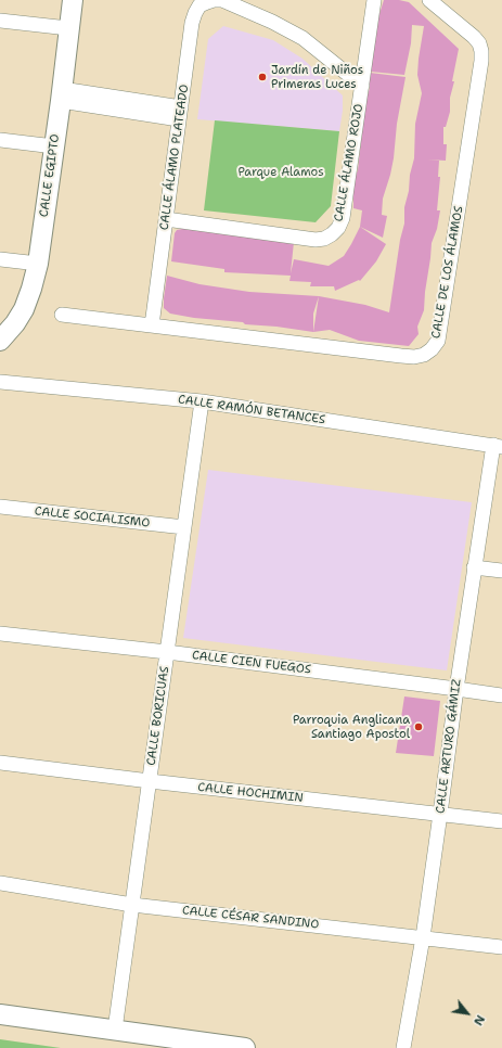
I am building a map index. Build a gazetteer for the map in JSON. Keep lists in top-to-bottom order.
{
  "streets": {
    "main road": ["CALLE EGIPTO"],
    "street": [
      "CALLE ÁLAMO PLATEADO",
      "CALLE ÁLAMO ROJO",
      "CALLE DE LOS ÁLAMOS",
      "CALLE RAMÓN BETANCES",
      "CALLE SOCIALISMO",
      "CALLE CIEN FUEGOS",
      "CALLE BORICUAS",
      "CALLE ARTURO GÁMIZ",
      "CALLE HOCHIMIN",
      "CALLE CÉSAR SANDINO"
    ]
  },
  "crossings": [
    ["CALLE ÁLAMO PLATEADO", "CALLE ÁLAMO ROJO"],
    ["CALLE ÁLAMO PLATEADO", "CALLE DE LOS ÁLAMOS"],
    ["CALLE RAMÓN BETANCES", "CALLE BORICUAS"],
    ["CALLE RAMÓN BETANCES", "CALLE ARTURO GÁMIZ"],
    ["CALLE SOCIALISMO", "CALLE BORICUAS"],
    ["CALLE CIEN FUEGOS", "CALLE BORICUAS"],
    ["CALLE CIEN FUEGOS", "CALLE ARTURO GÁMIZ"],
    ["CALLE BORICUAS", "CALLE HOCHIMIN"],
    ["CALLE BORICUAS", "CALLE CÉSAR SANDINO"],
    ["CALLE ARTURO GÁMIZ", "CALLE HOCHIMIN"],
    ["CALLE ARTURO GÁMIZ", "CALLE CÉSAR SANDINO"]
  ],
  "parks": ["Parque Alamos"],
  "places": ["Jardín de Niños Primeras Luces", "Parroquia Anglicana Santiago Apostol"],
  "north": "bottom right"
}
